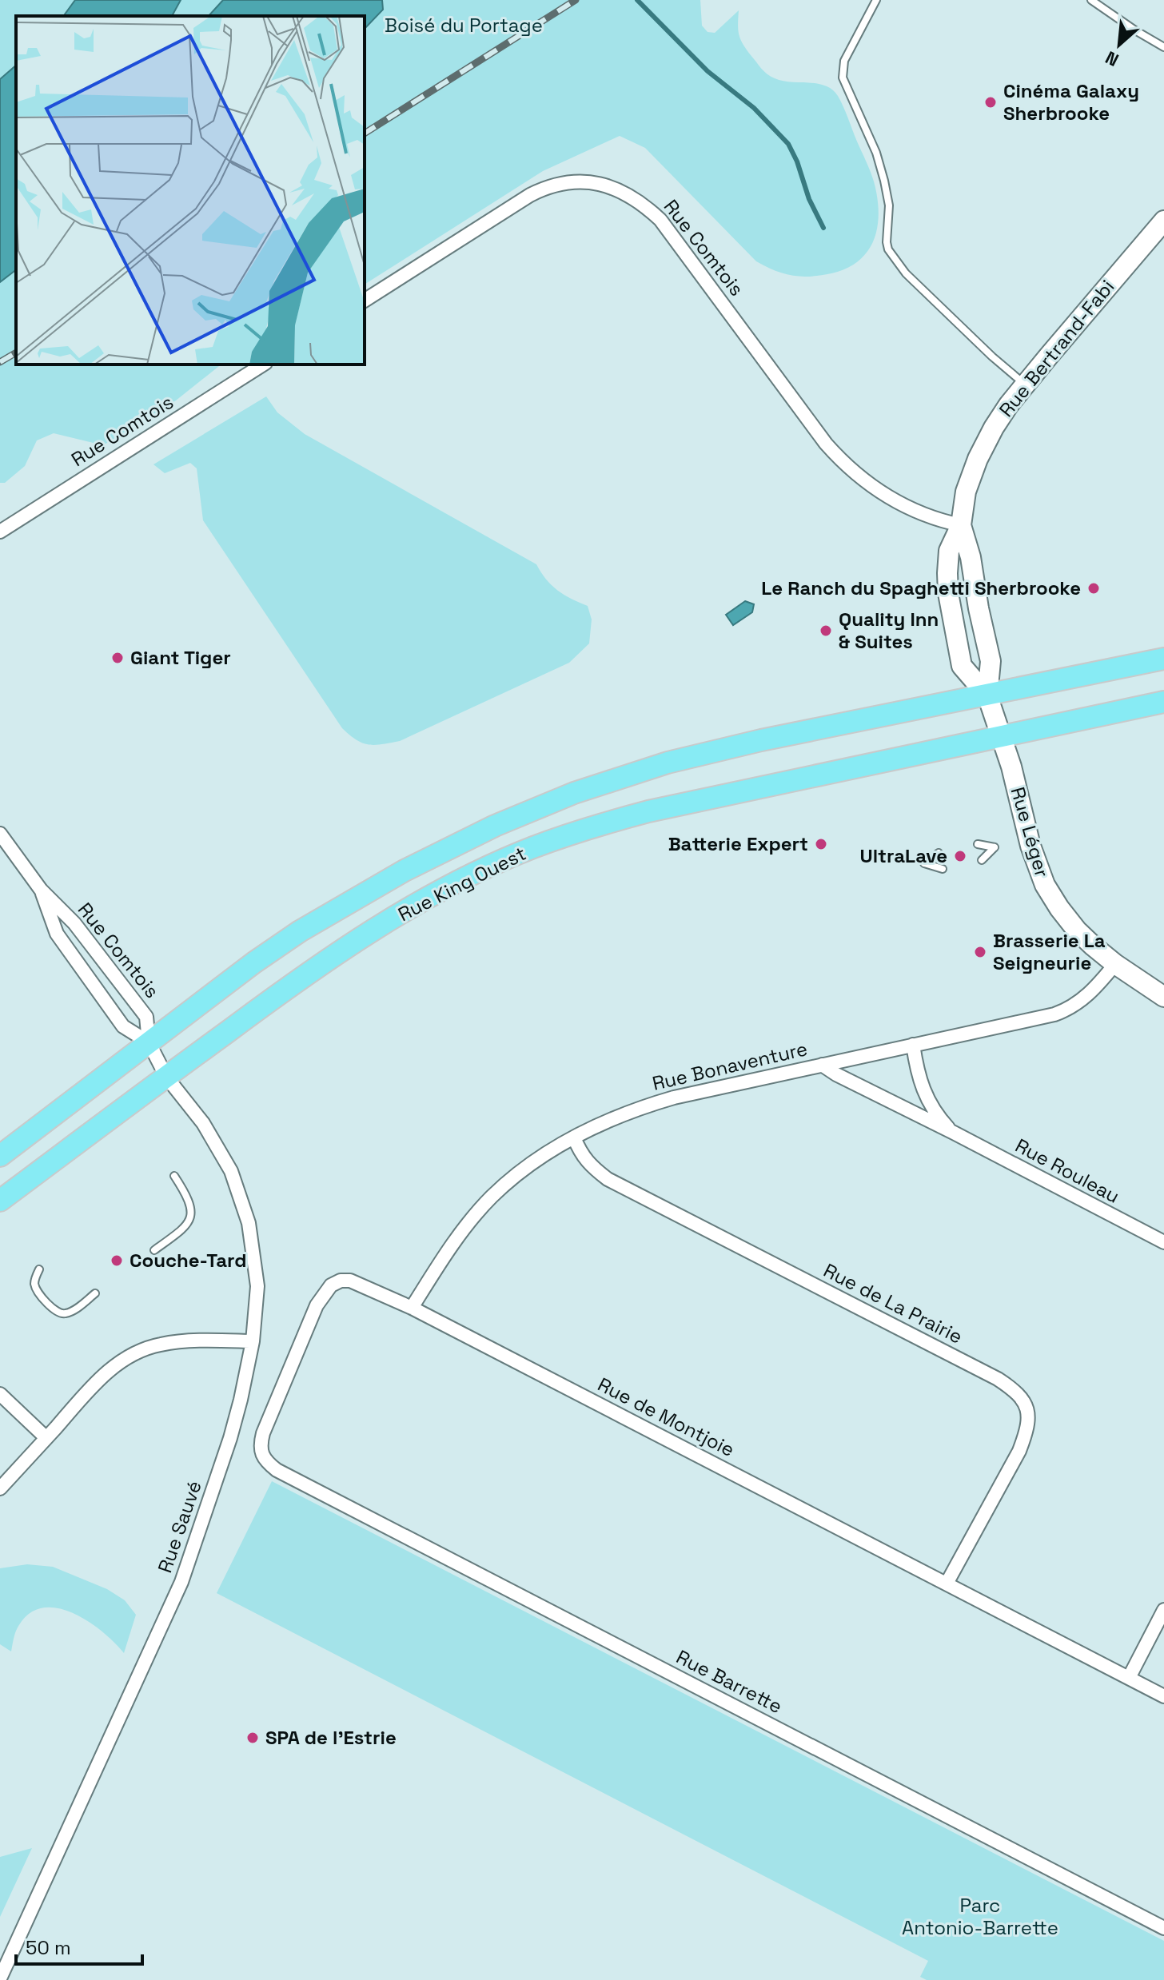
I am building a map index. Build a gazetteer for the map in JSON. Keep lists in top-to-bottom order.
{
  "streets": {
    "main road": ["Rue King Ouest"],
    "street": [
      "Rue Comtois",
      "Rue Bertrand-Fabi",
      "Rue Léger",
      "Rue Bonaventure",
      "Rue Rouleau",
      "Rue de La Prairie",
      "Rue de Montjoie",
      "Rue Sauvé",
      "Rue Barrette"
    ]
  },
  "crossings": [
    ["Rue Comtois", "Rue Bertrand-Fabi"],
    ["Rue Comtois", "Rue King Ouest"],
    ["Rue Comtois", "Rue Sauvé"],
    ["Rue Bertrand-Fabi", "Rue Léger"],
    ["Rue Bertrand-Fabi", "Rue King Ouest"],
    ["Rue Léger", "Rue King Ouest"],
    ["Rue Léger", "Rue Bonaventure"],
    ["Rue King Ouest", "Rue Sauvé"],
    ["Rue Bonaventure", "Rue Rouleau"],
    ["Rue Bonaventure", "Rue de La Prairie"],
    ["Rue Bonaventure", "Rue de Montjoie"],
    ["Rue de La Prairie", "Rue de Montjoie"],
    ["Rue de Montjoie", "Rue Barrette"]
  ],
  "parks": ["Boisé du Portage", "Parc Antonio-Barrette"],
  "places": [
    "Cinéma Galaxy Sherbrooke",
    "Le Ranch du Spaghetti Sherbrooke",
    "Quality Inn & Suites",
    "Giant Tiger",
    "Batterie Expert",
    "UltraLave",
    "Brasserie La Seigneurie",
    "Couche-Tard",
    "SPA de l'Estrie"
  ],
  "scale_bar": "50 m",
  "north": "bottom left"
}
